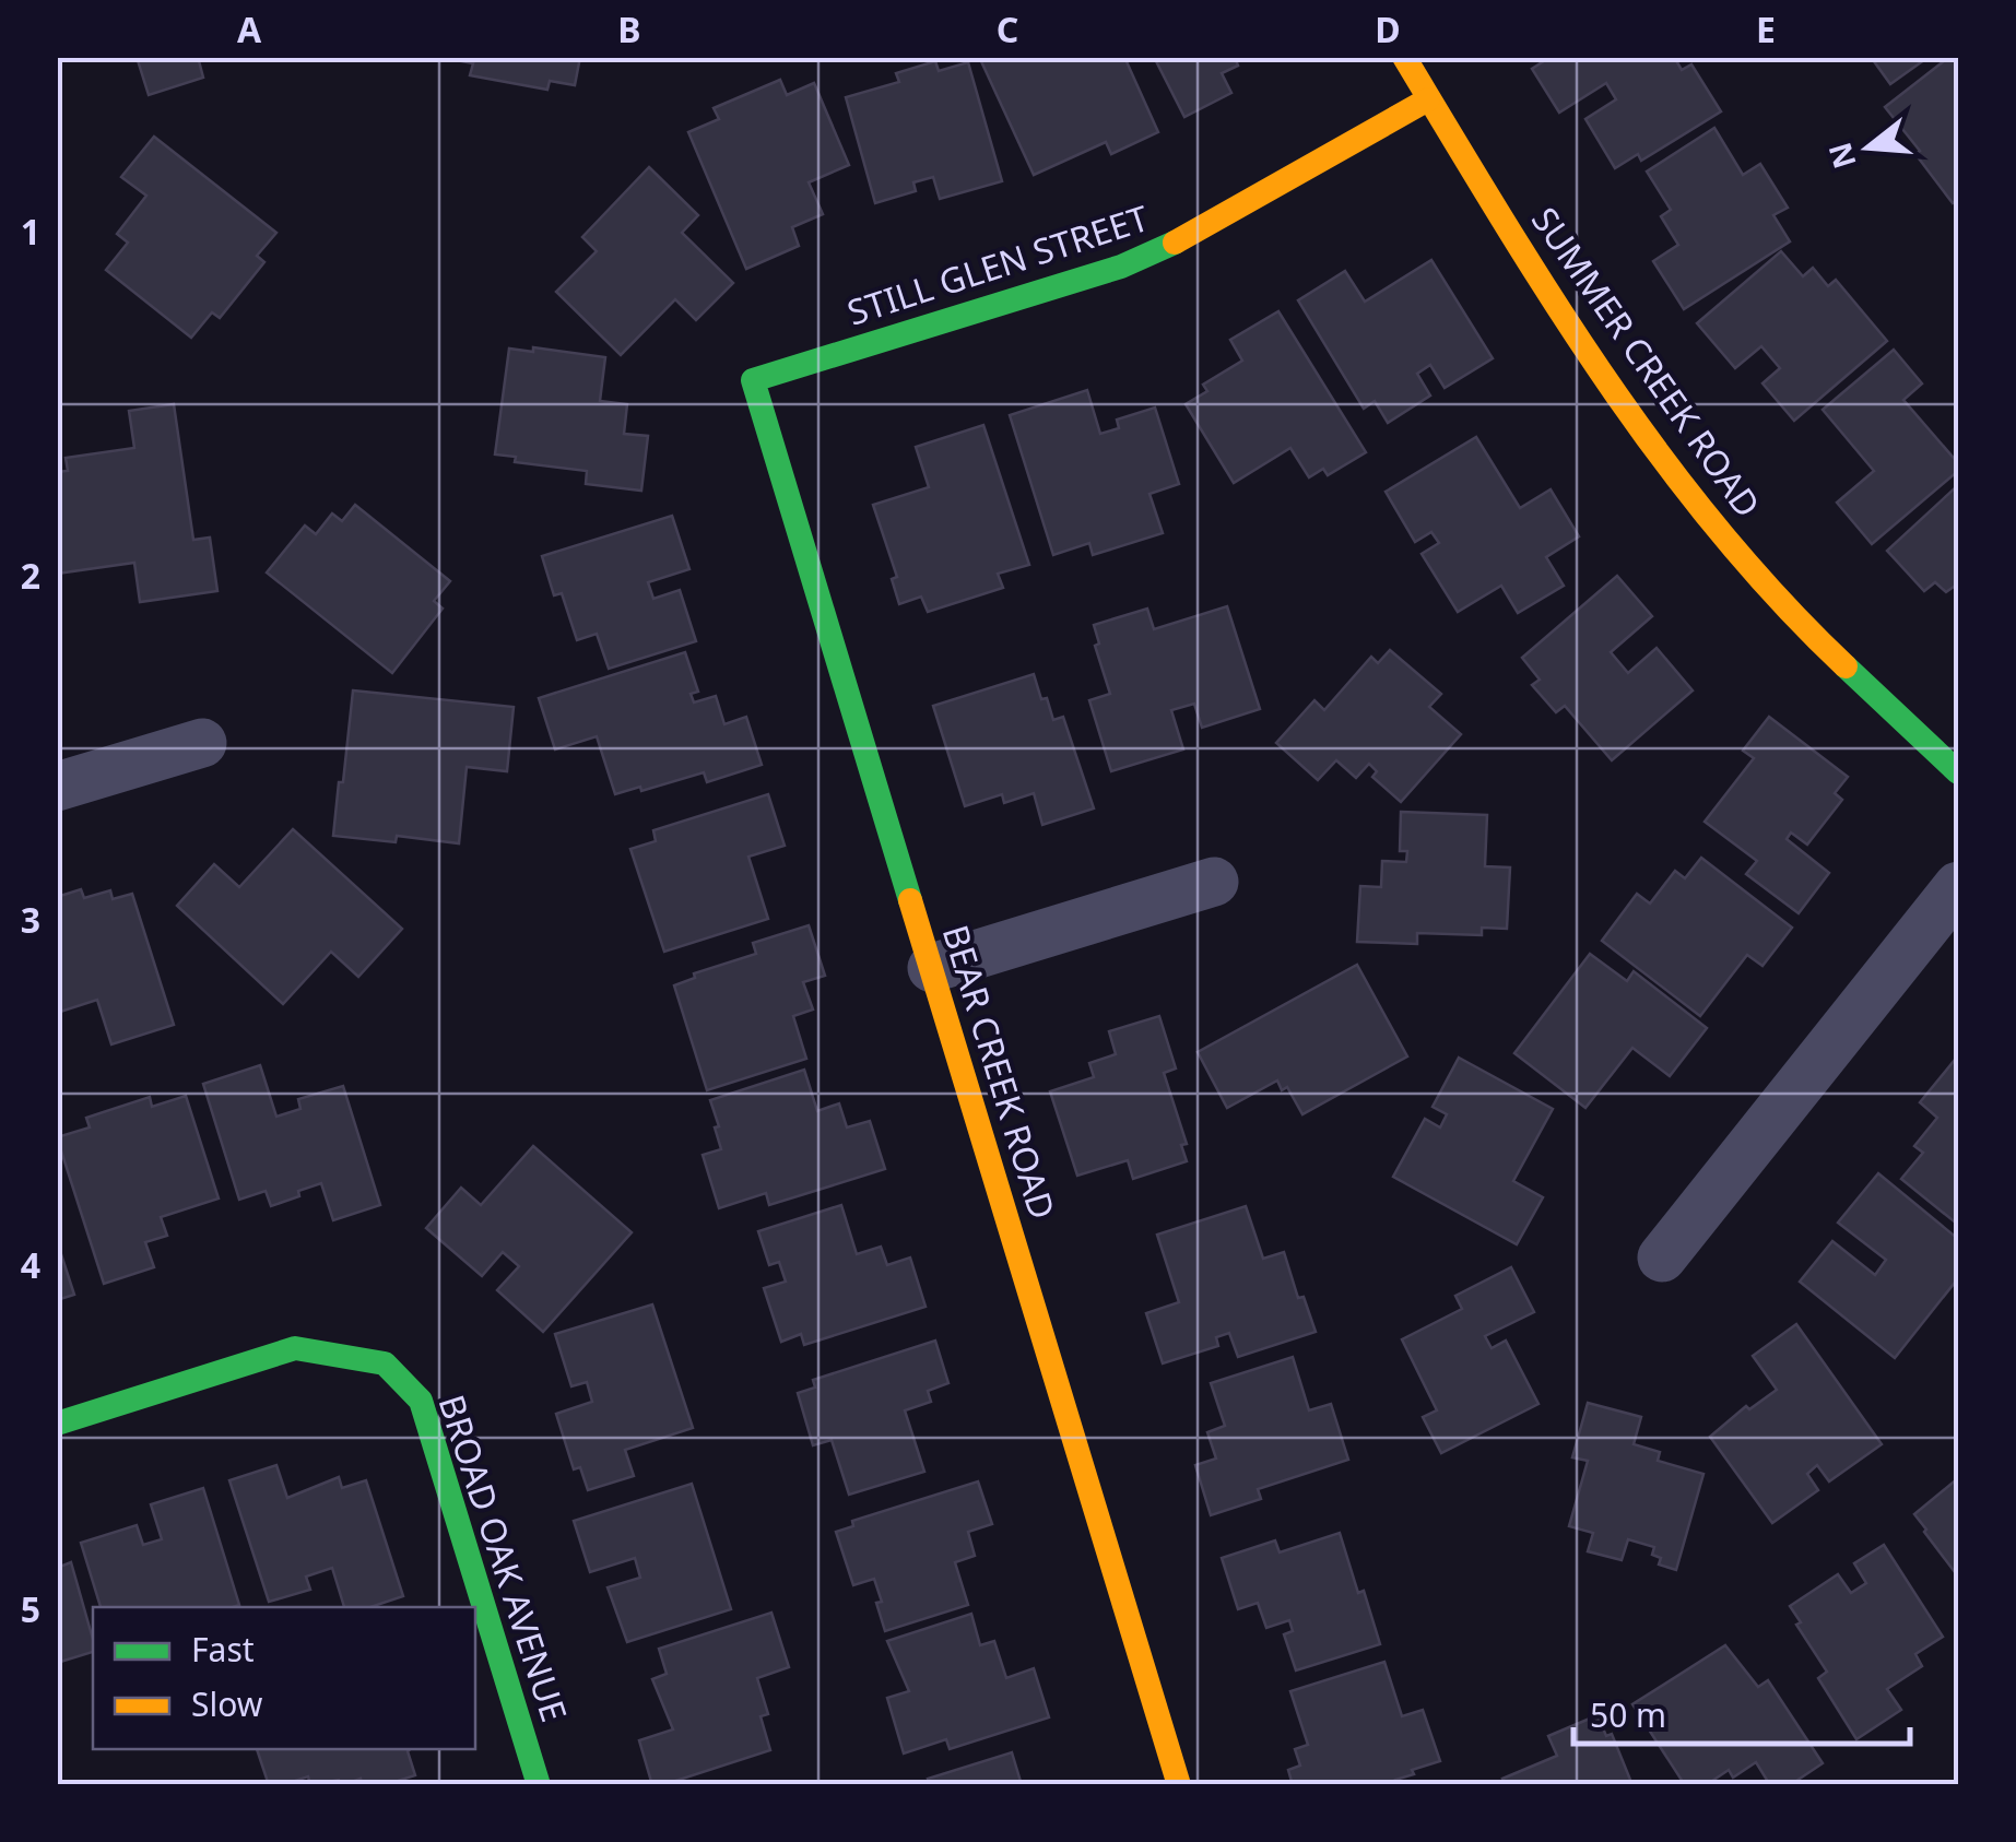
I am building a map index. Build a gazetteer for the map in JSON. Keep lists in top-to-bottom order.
{
  "streets": {
    "street": [
      "STILL GLEN STREET",
      "SUMMER CREEK ROAD",
      "BEAR CREEK ROAD",
      "BROAD OAK AVENUE"
    ]
  },
  "crossings": [
    ["STILL GLEN STREET", "SUMMER CREEK ROAD"],
    ["STILL GLEN STREET", "BEAR CREEK ROAD"]
  ],
  "legend": ["Fast", "Slow"],
  "scale_bar": "50 m",
  "north": "left",
  "grid": {
    "columns": [
      "A",
      "B",
      "C",
      "D",
      "E"
    ],
    "rows": [
      "1",
      "2",
      "3",
      "4",
      "5"
    ]
  }
}
